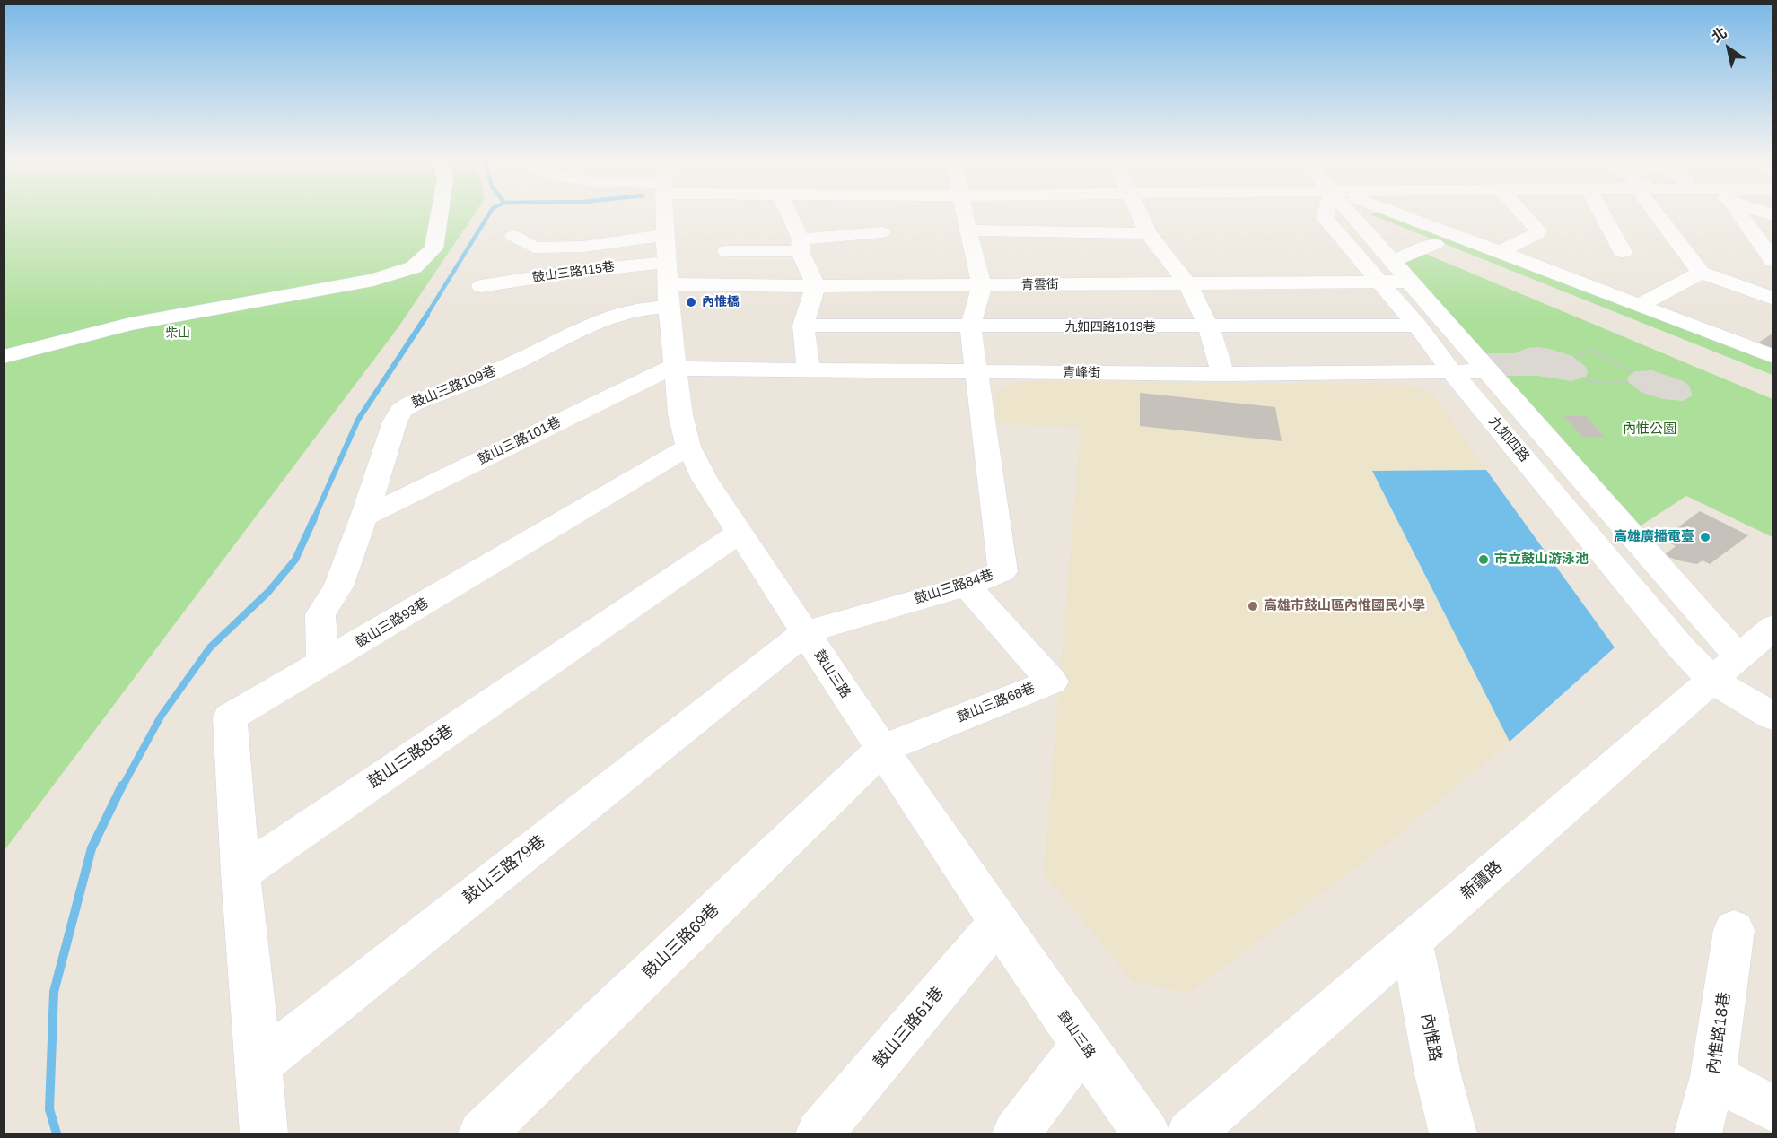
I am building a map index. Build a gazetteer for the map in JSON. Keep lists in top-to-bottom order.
{
  "streets": {
    "street": [
      "鼓山三路115巷",
      "青雲街",
      "九如四路1019巷",
      "青峰街",
      "鼓山三路109巷",
      "九如四路",
      "鼓山三路101巷",
      "鼓山三路84巷",
      "鼓山三路93巷",
      "鼓山三路",
      "鼓山三路68巷",
      "鼓山三路85巷",
      "鼓山三路79巷",
      "新疆路",
      "鼓山三路69巷",
      "鼓山三路61巷",
      "內惟路18巷",
      "內惟路"
    ]
  },
  "crossings": [
    ["鼓山三路115巷", "青雲街"],
    ["鼓山三路115巷", "鼓山三路109巷"],
    ["鼓山三路115巷", "鼓山三路"],
    ["青雲街", "鼓山三路109巷"],
    ["青雲街", "九如四路"],
    ["青雲街", "鼓山三路"],
    ["九如四路1019巷", "九如四路"],
    ["青峰街", "九如四路"],
    ["青峰街", "鼓山三路101巷"],
    ["青峰街", "鼓山三路84巷"],
    ["青峰街", "鼓山三路"],
    ["鼓山三路109巷", "鼓山三路101巷"],
    ["鼓山三路109巷", "鼓山三路93巷"],
    ["鼓山三路109巷", "鼓山三路"],
    ["九如四路", "新疆路"],
    ["鼓山三路101巷", "鼓山三路"],
    ["鼓山三路84巷", "鼓山三路"],
    ["鼓山三路84巷", "鼓山三路68巷"],
    ["鼓山三路84巷", "鼓山三路79巷"],
    ["鼓山三路93巷", "鼓山三路"],
    ["鼓山三路93巷", "鼓山三路85巷"],
    ["鼓山三路", "鼓山三路68巷"],
    ["鼓山三路", "鼓山三路85巷"],
    ["鼓山三路", "鼓山三路79巷"],
    ["鼓山三路", "鼓山三路69巷"],
    ["鼓山三路", "鼓山三路61巷"],
    ["鼓山三路68巷", "鼓山三路69巷"],
    ["新疆路", "內惟路"]
  ],
  "parks": ["柴山", "內惟公園"],
  "places": [
    "內惟橋",
    "高雄廣播電臺",
    "市立鼓山游泳池",
    "高雄市鼓山區內惟國民小學"
  ],
  "north": "top left"
}
